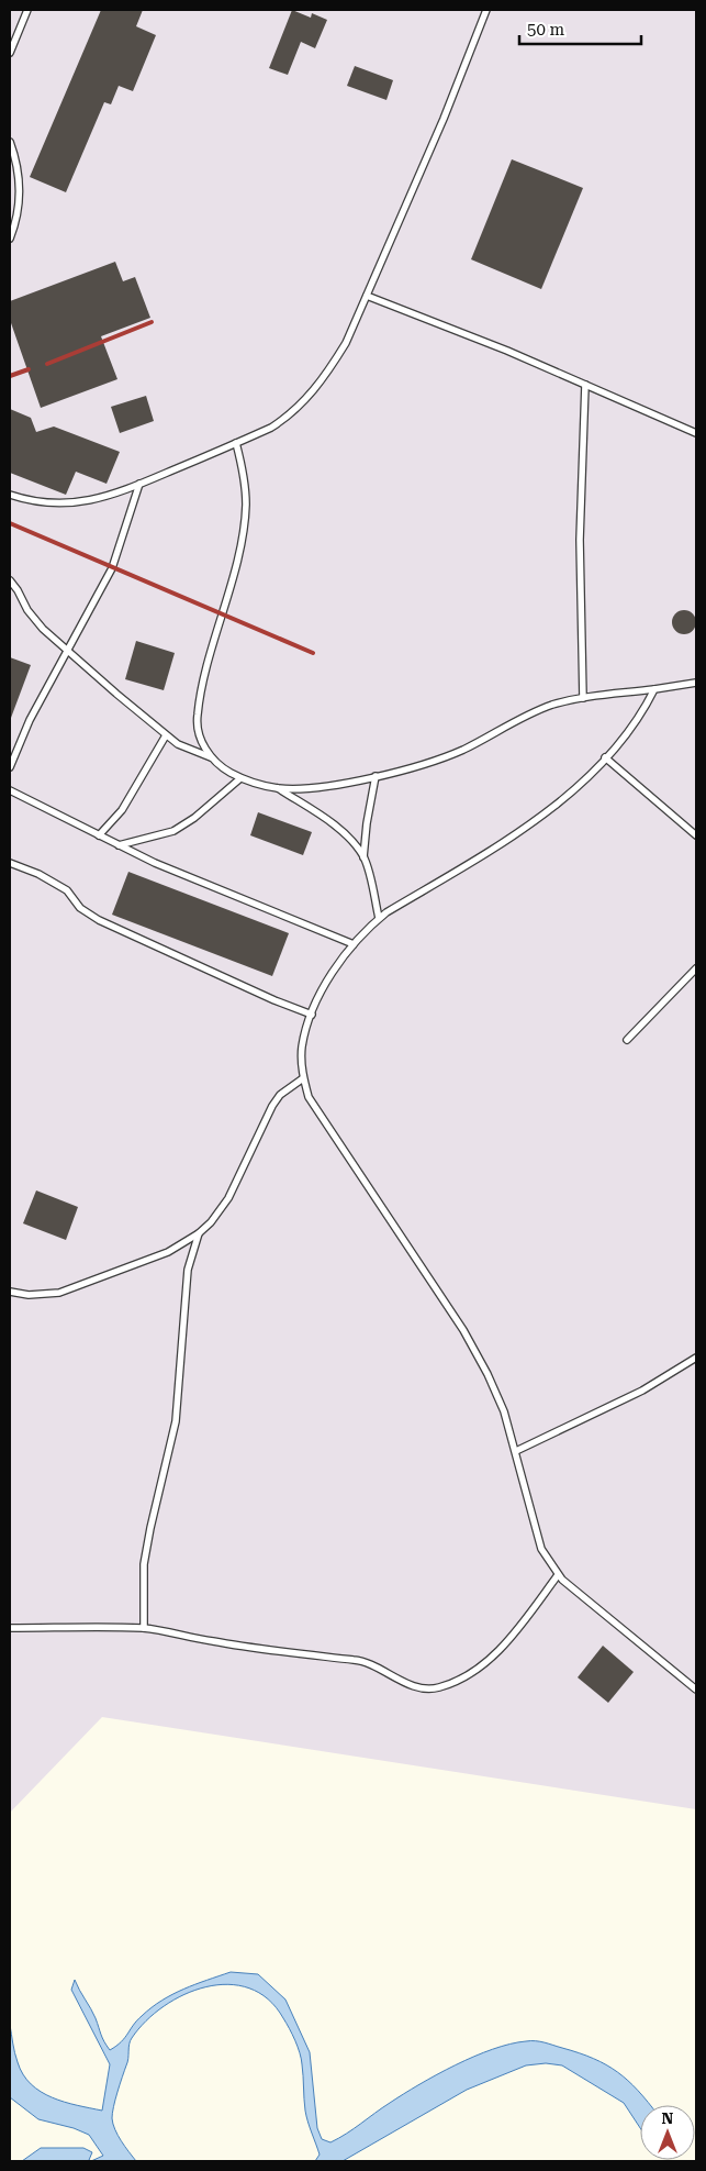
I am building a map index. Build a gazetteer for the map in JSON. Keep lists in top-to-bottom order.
{
  "scale_bar": "50 m",
  "north": "top"
}
